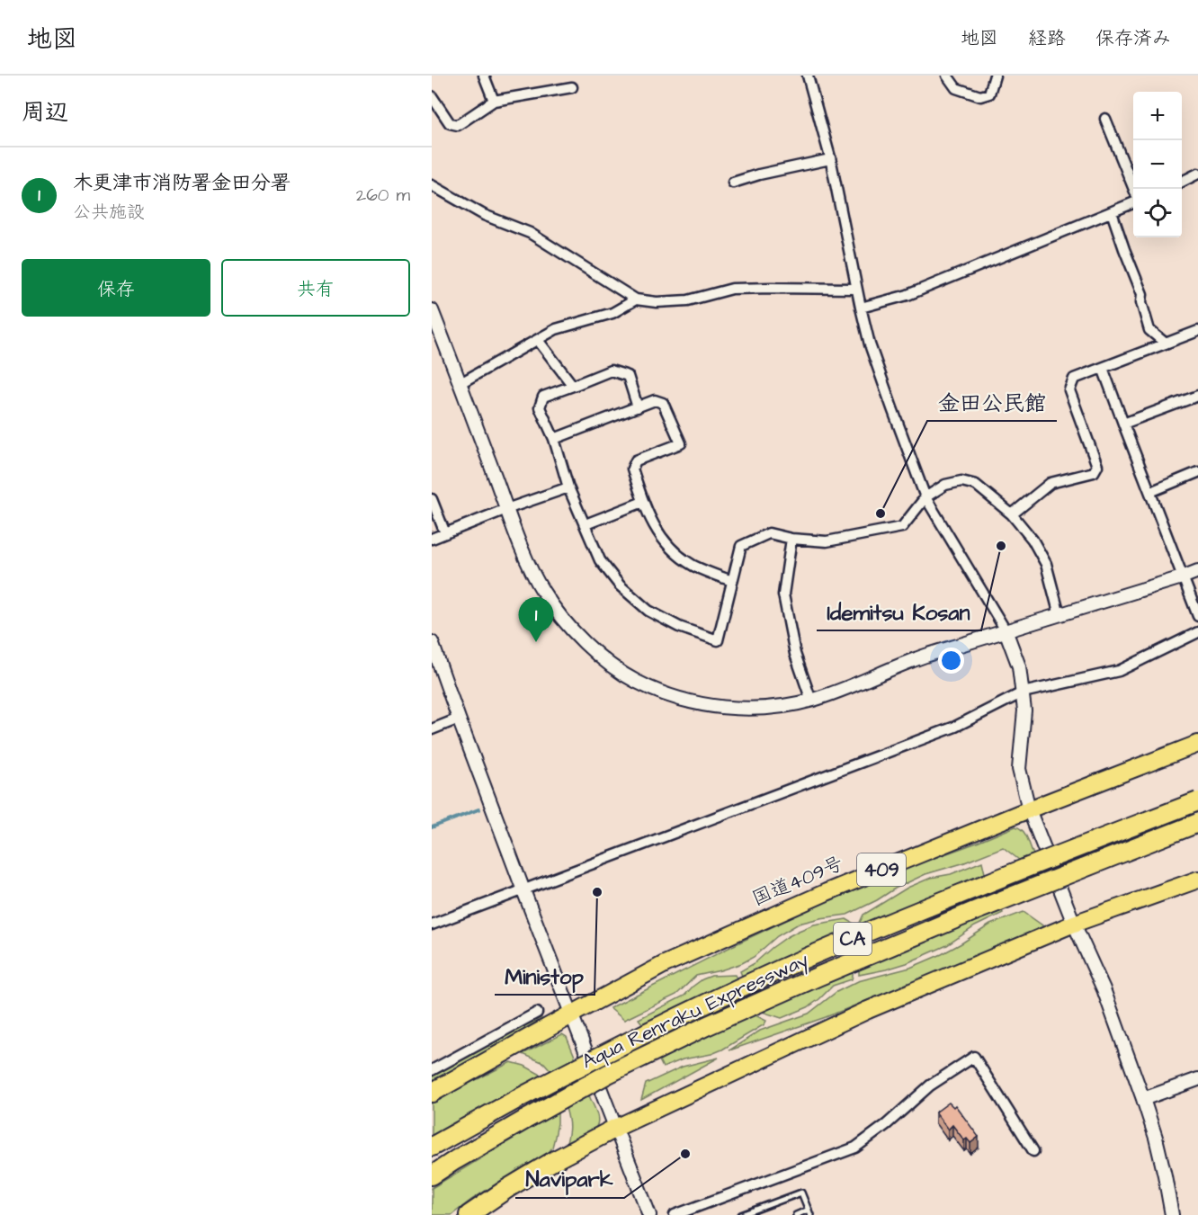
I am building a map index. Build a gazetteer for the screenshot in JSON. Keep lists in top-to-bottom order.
{
  "streets": {
    "highway": [
      "409",
      "国道409号",
      "CA",
      "Aqua Renraku Expressway"
    ]
  },
  "places": [
    "金田公民館",
    "Idemitsu Kosan",
    "Ministop",
    "Navipark"
  ],
  "page": {
    "header": "地図",
    "nav": ["地図", "経路", "保存済み"],
    "heading": "周辺",
    "map_buttons": ["+", "−"],
    "list": [
      {
        "mark": "1",
        "name": "木更津市消防署金田分署",
        "note": "公共施設",
        "value": "260 m"
      }
    ],
    "buttons": ["保存", "共有"],
    "pins": "1"
  }
}
